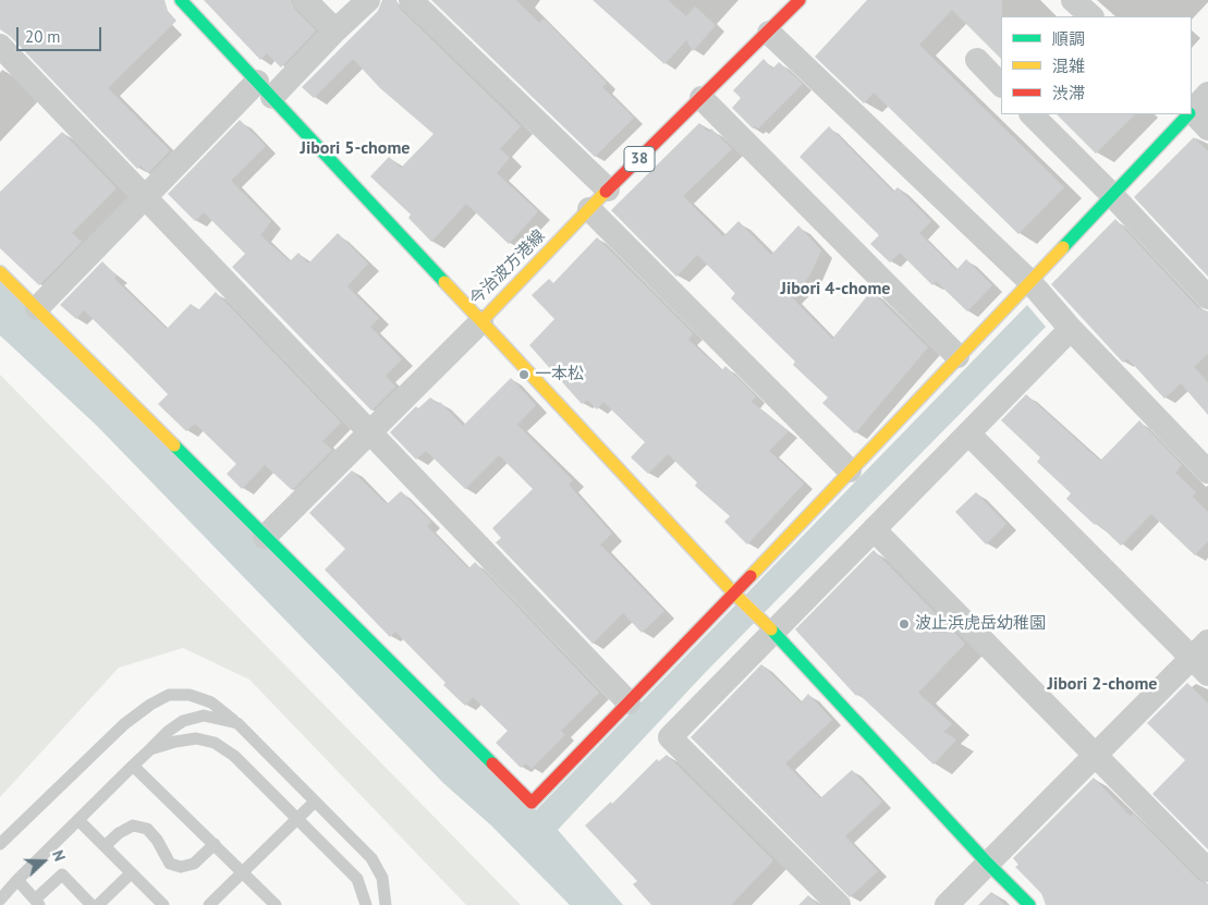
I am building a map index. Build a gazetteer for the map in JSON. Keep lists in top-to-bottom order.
{
  "streets": {
    "street": ["38", "今治波方港線"]
  },
  "districts": ["Jibori 5-chome", "Jibori 4-chome", "Jibori 2-chome"],
  "places": ["一本松", "波止浜虎岳幼稚園"],
  "legend": ["順調", "混雑", "渋滞"],
  "scale_bar": "20 m",
  "north": "right"
}
